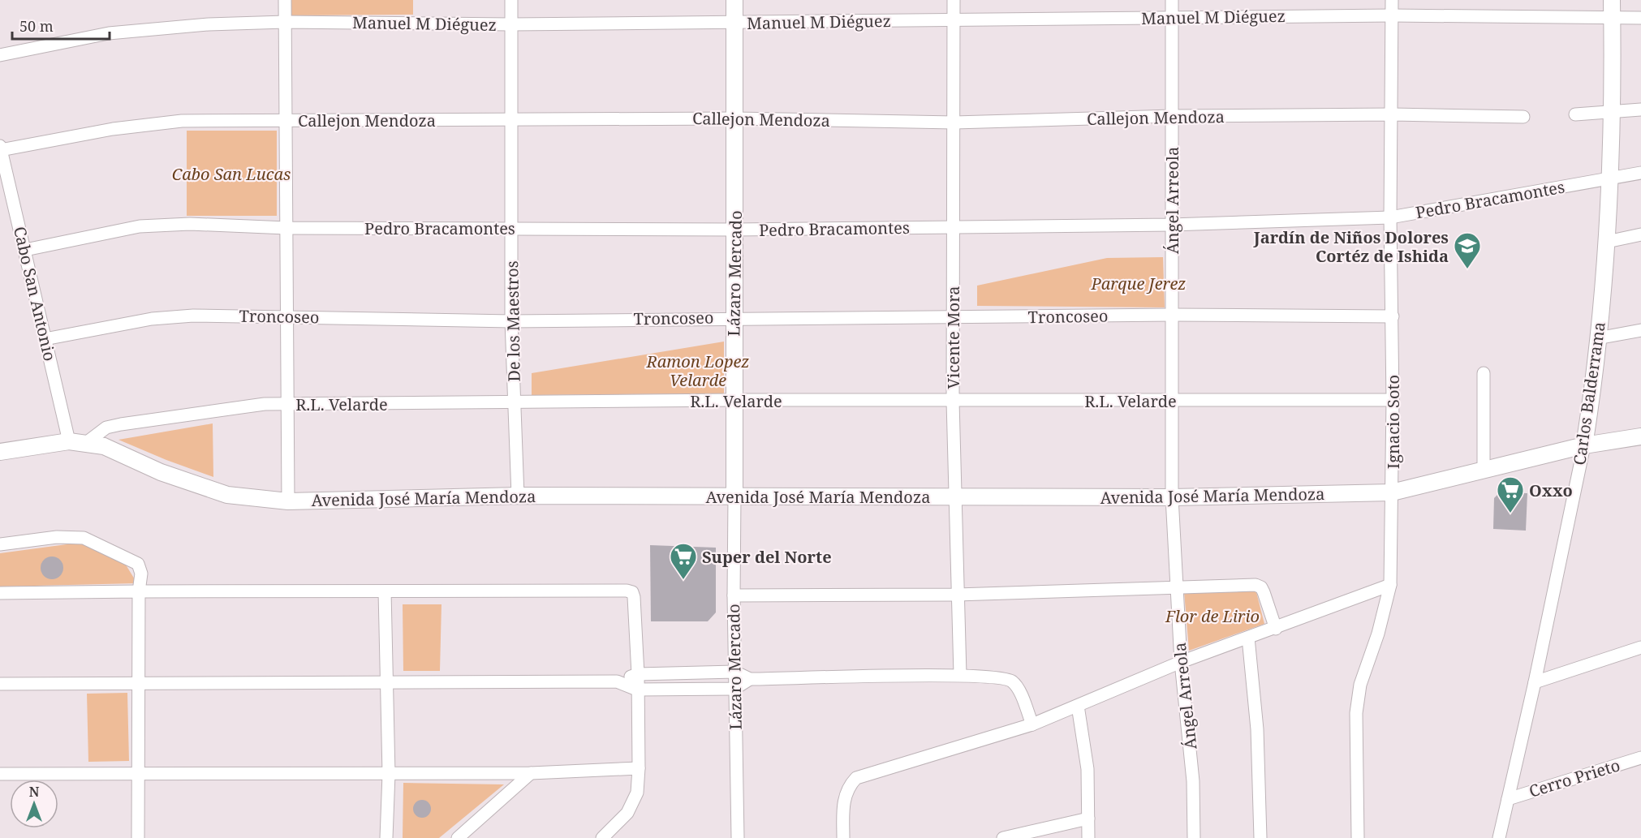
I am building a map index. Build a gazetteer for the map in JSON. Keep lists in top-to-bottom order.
{
  "streets": {
    "street": [
      "Manuel M Diéguez",
      "Callejon Mendoza",
      "Pedro Bracamontes",
      "Ángel Arreola",
      "Lázaro Mercado",
      "Cabo San Antonio",
      "Troncoseo",
      "De los Maestros",
      "Vicente Mora",
      "Carlos Balderrama",
      "R.L. Velarde",
      "Ignacio Soto",
      "Avenida José María Mendoza",
      "Cerro Prieto"
    ]
  },
  "crossings": [
    ["Manuel M Diéguez", "Ángel Arreola"],
    ["Manuel M Diéguez", "Lázaro Mercado"],
    ["Manuel M Diéguez", "De los Maestros"],
    ["Manuel M Diéguez", "Vicente Mora"],
    ["Manuel M Diéguez", "Carlos Balderrama"],
    ["Manuel M Diéguez", "Ignacio Soto"],
    ["Callejon Mendoza", "Ángel Arreola"],
    ["Callejon Mendoza", "Lázaro Mercado"],
    ["Callejon Mendoza", "Cabo San Antonio"],
    ["Callejon Mendoza", "De los Maestros"],
    ["Callejon Mendoza", "Vicente Mora"],
    ["Callejon Mendoza", "Ignacio Soto"],
    ["Pedro Bracamontes", "Ángel Arreola"],
    ["Pedro Bracamontes", "Lázaro Mercado"],
    ["Pedro Bracamontes", "Cabo San Antonio"],
    ["Pedro Bracamontes", "De los Maestros"],
    ["Pedro Bracamontes", "Vicente Mora"],
    ["Pedro Bracamontes", "Carlos Balderrama"],
    ["Pedro Bracamontes", "Ignacio Soto"],
    ["Ángel Arreola", "Troncoseo"],
    ["Ángel Arreola", "R.L. Velarde"],
    ["Ángel Arreola", "Avenida José María Mendoza"],
    ["Lázaro Mercado", "Troncoseo"],
    ["Lázaro Mercado", "R.L. Velarde"],
    ["Lázaro Mercado", "Avenida José María Mendoza"],
    ["Cabo San Antonio", "Troncoseo"],
    ["Cabo San Antonio", "Avenida José María Mendoza"],
    ["Troncoseo", "De los Maestros"],
    ["Troncoseo", "Vicente Mora"],
    ["Troncoseo", "Ignacio Soto"],
    ["De los Maestros", "R.L. Velarde"],
    ["De los Maestros", "Avenida José María Mendoza"],
    ["Vicente Mora", "R.L. Velarde"],
    ["Vicente Mora", "Avenida José María Mendoza"],
    ["Carlos Balderrama", "Avenida José María Mendoza"],
    ["Carlos Balderrama", "Cerro Prieto"],
    ["R.L. Velarde", "Ignacio Soto"],
    ["R.L. Velarde", "Avenida José María Mendoza"],
    ["Ignacio Soto", "Avenida José María Mendoza"]
  ],
  "parks": [
    "Cabo San Lucas",
    "Parque Jerez",
    "Ramon Lopez Velarde",
    "Flor de Lirio"
  ],
  "places": {
    "school or university": ["Jardín de Niños Dolores Cortéz de Ishida"],
    "supermarket": ["Oxxo", "Super del Norte"]
  },
  "scale_bar": "50 m",
  "north": "top"
}
